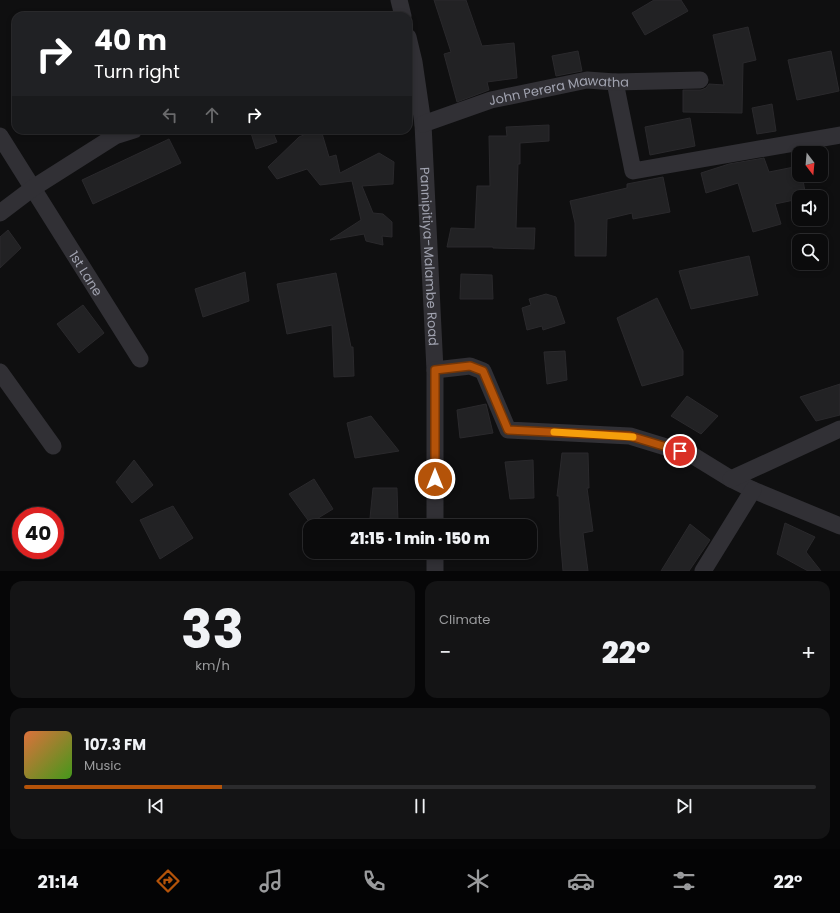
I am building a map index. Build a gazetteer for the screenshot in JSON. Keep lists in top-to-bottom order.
{
  "streets": {
    "street": ["John Perera Mawatha", "Pannipitiya-Malambe Road", "1st Lane"]
  },
  "crossings": [
    ["John Perera Mawatha", "Pannipitiya-Malambe Road"]
  ],
  "north": "bottom",
  "page": {
    "turn": ["40 m", "Turn right"],
    "limit": "40",
    "trip": "21:15 · 1 min · 150 m",
    "tile": [
      ["33", "km/h"],
      "Climate"
    ],
    "heat": ["−", "22°", "+"],
    "song": ["107.3 FM", "Music"],
    "tabs": ["21:14", "22°"]
  }
}
